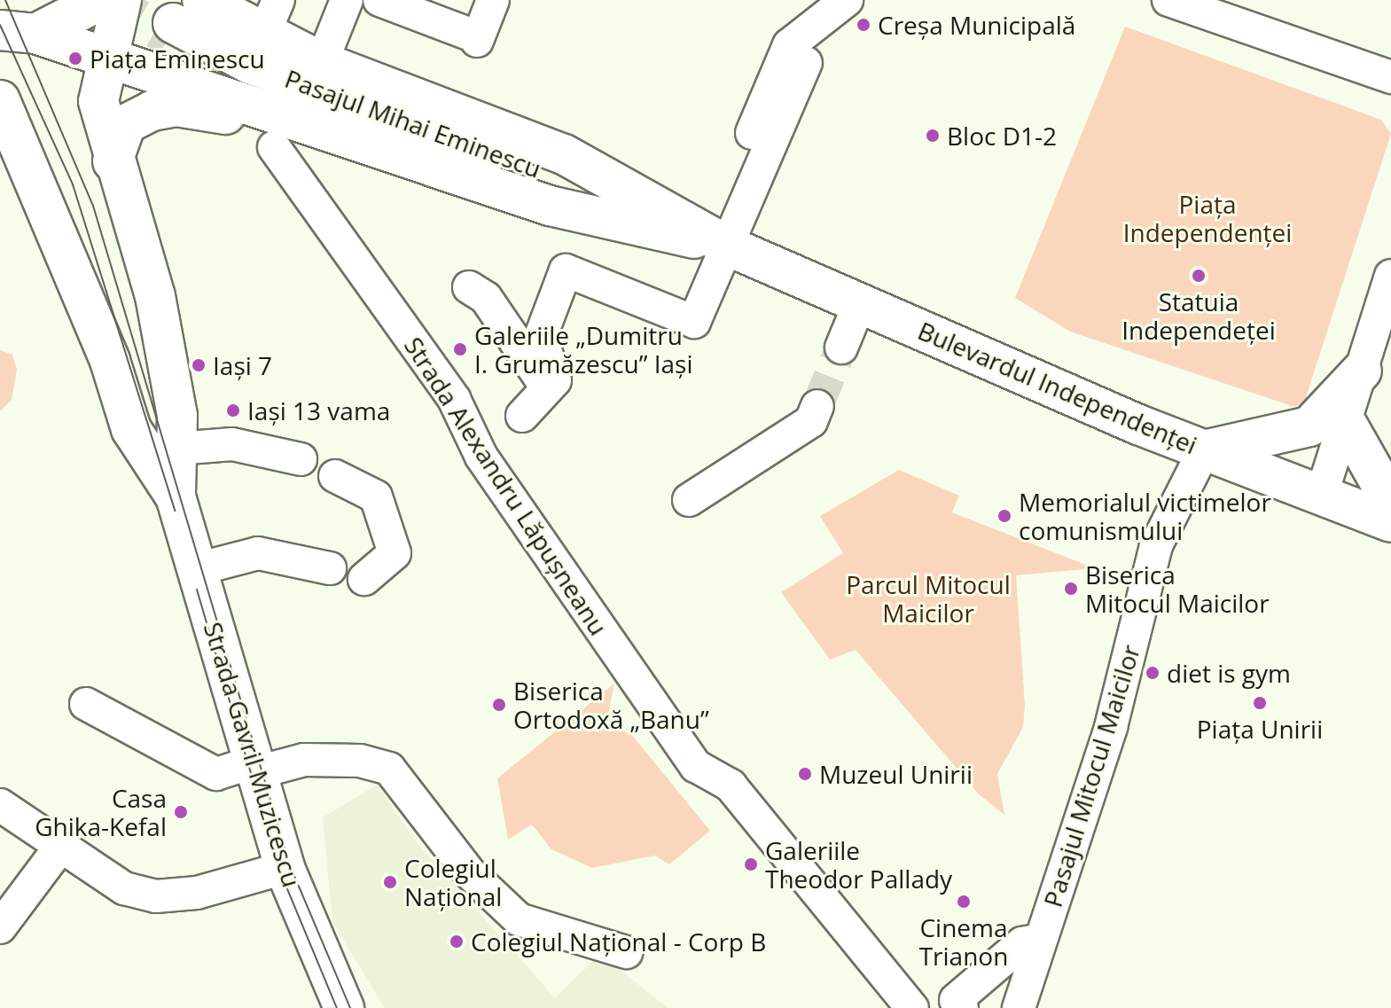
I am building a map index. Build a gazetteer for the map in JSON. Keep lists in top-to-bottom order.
{
  "streets": {
    "main road": ["Pasajul Mihai Eminescu", "Bulevardul Independenței", "Strada Gavril Muzicescu"],
    "street": ["Strada Alexandru Lăpușneanu", "Pasajul Mitocul Maicilor"]
  },
  "crossings": [
    ["Pasajul Mihai Eminescu", "Bulevardul Independenței"],
    ["Bulevardul Independenței", "Pasajul Mitocul Maicilor"]
  ],
  "parks": ["Piața Independenței", "Parcul Mitocul Maicilor"],
  "places": [
    "Creșa Municipală",
    "Piața Eminescu",
    "Bloc D1-2",
    "Statuia Independeței",
    "Galeriile „Dumitru I. Grumăzescu” Iași",
    "Iași 7",
    "Iași 13 vama",
    "Memorialul victimelor comunismului",
    "Biserica Mitocul Maicilor",
    "diet is gym",
    "Piața Unirii",
    "Biserica Ortodoxă „Banu”",
    "Muzeul Unirii",
    "Casa Ghika-Kefal",
    "Galeriile Theodor Pallady",
    "Colegiul Național",
    "Cinema Trianon",
    "Colegiul Național - Corp B"
  ]
}
